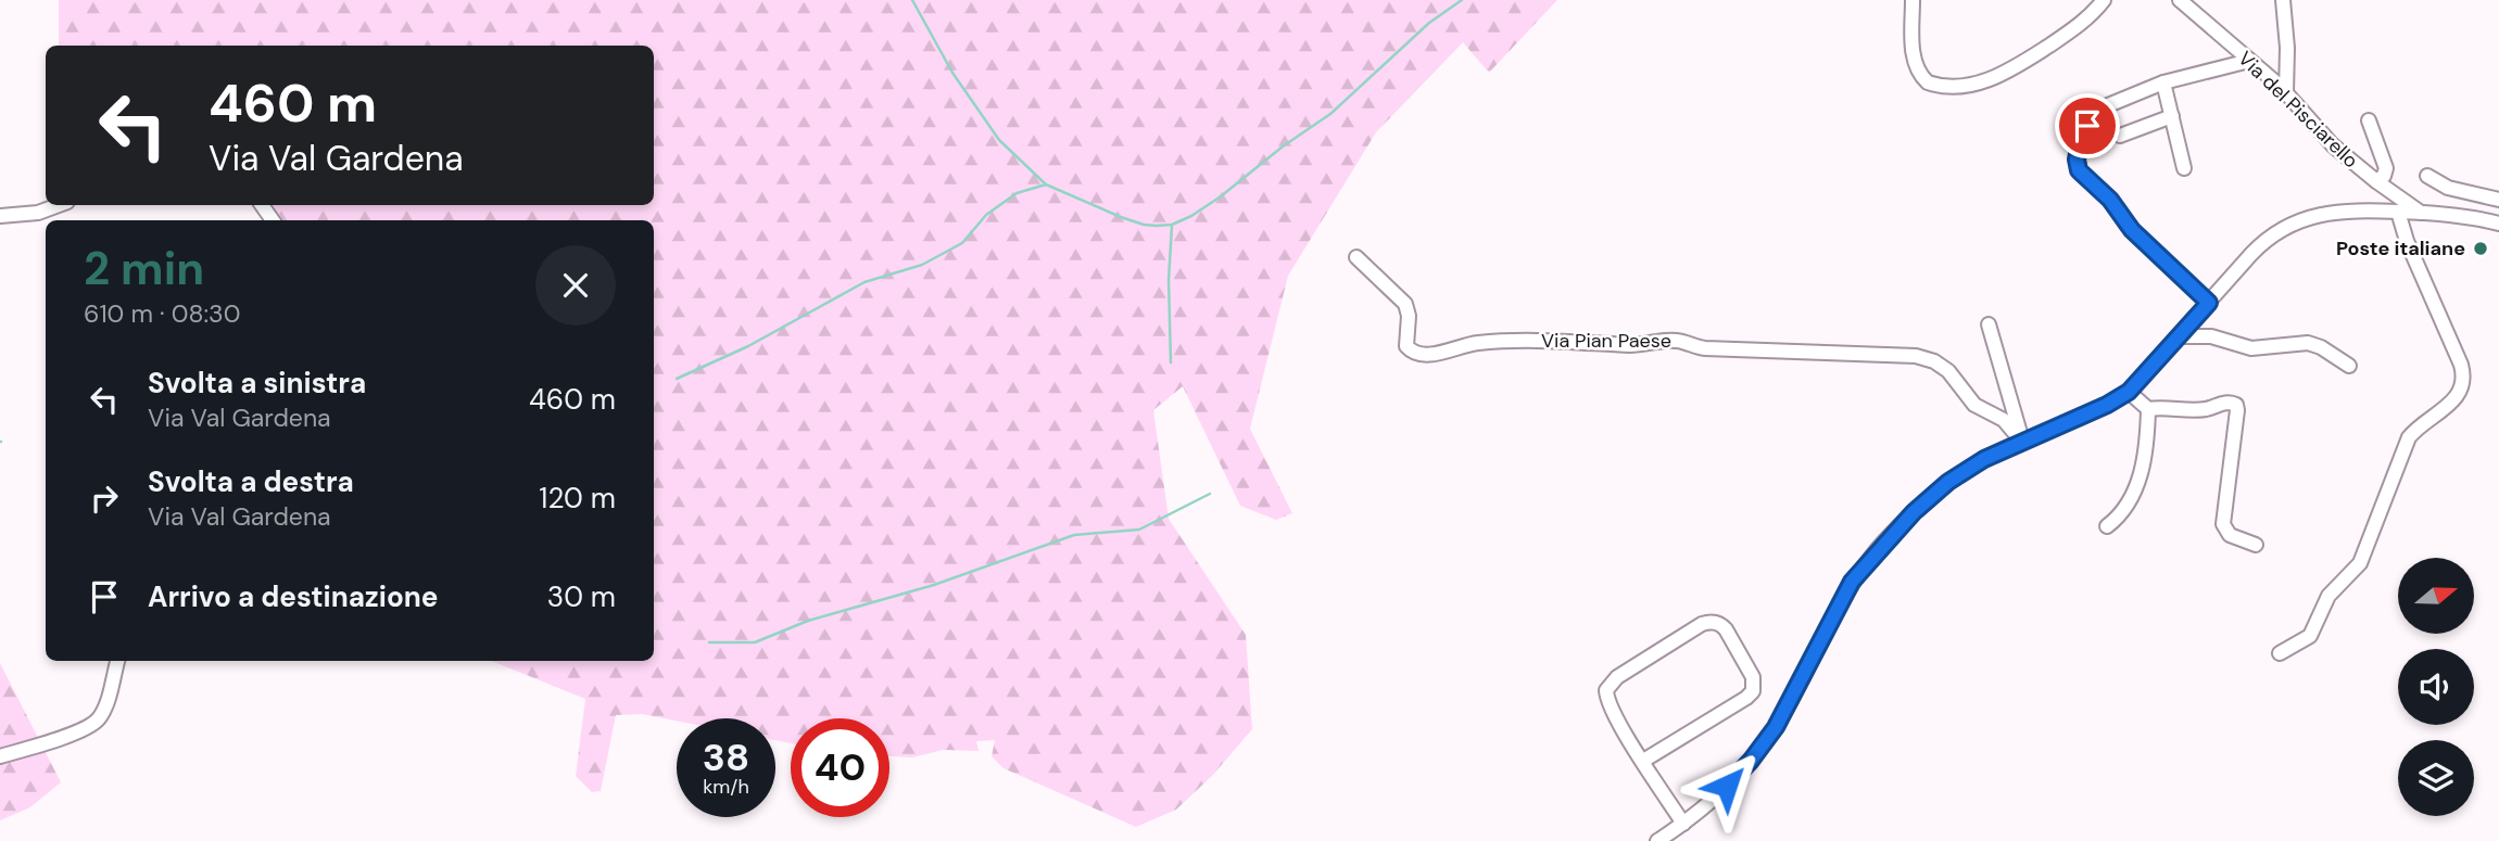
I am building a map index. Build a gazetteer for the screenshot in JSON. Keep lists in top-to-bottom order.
{
  "streets": {
    "street": ["Via del Pisciarello", "Via Pian Paese"]
  },
  "places": ["Poste italiane"],
  "north": "right",
  "page": {
    "turn": ["460 m", "Via Val Gardena"],
    "heading": ["2 min", "610 m · 08:30"],
    "list": [
      {
        "name": "Svolta a sinistra",
        "note": "Via Val Gardena",
        "value": "460 m"
      },
      {
        "name": "Svolta a destra",
        "note": "Via Val Gardena",
        "value": "120 m"
      },
      {
        "name": "Arrivo a destinazione",
        "value": "30 m"
      }
    ],
    "speed": "38 km/h",
    "limit": "40"
  }
}
